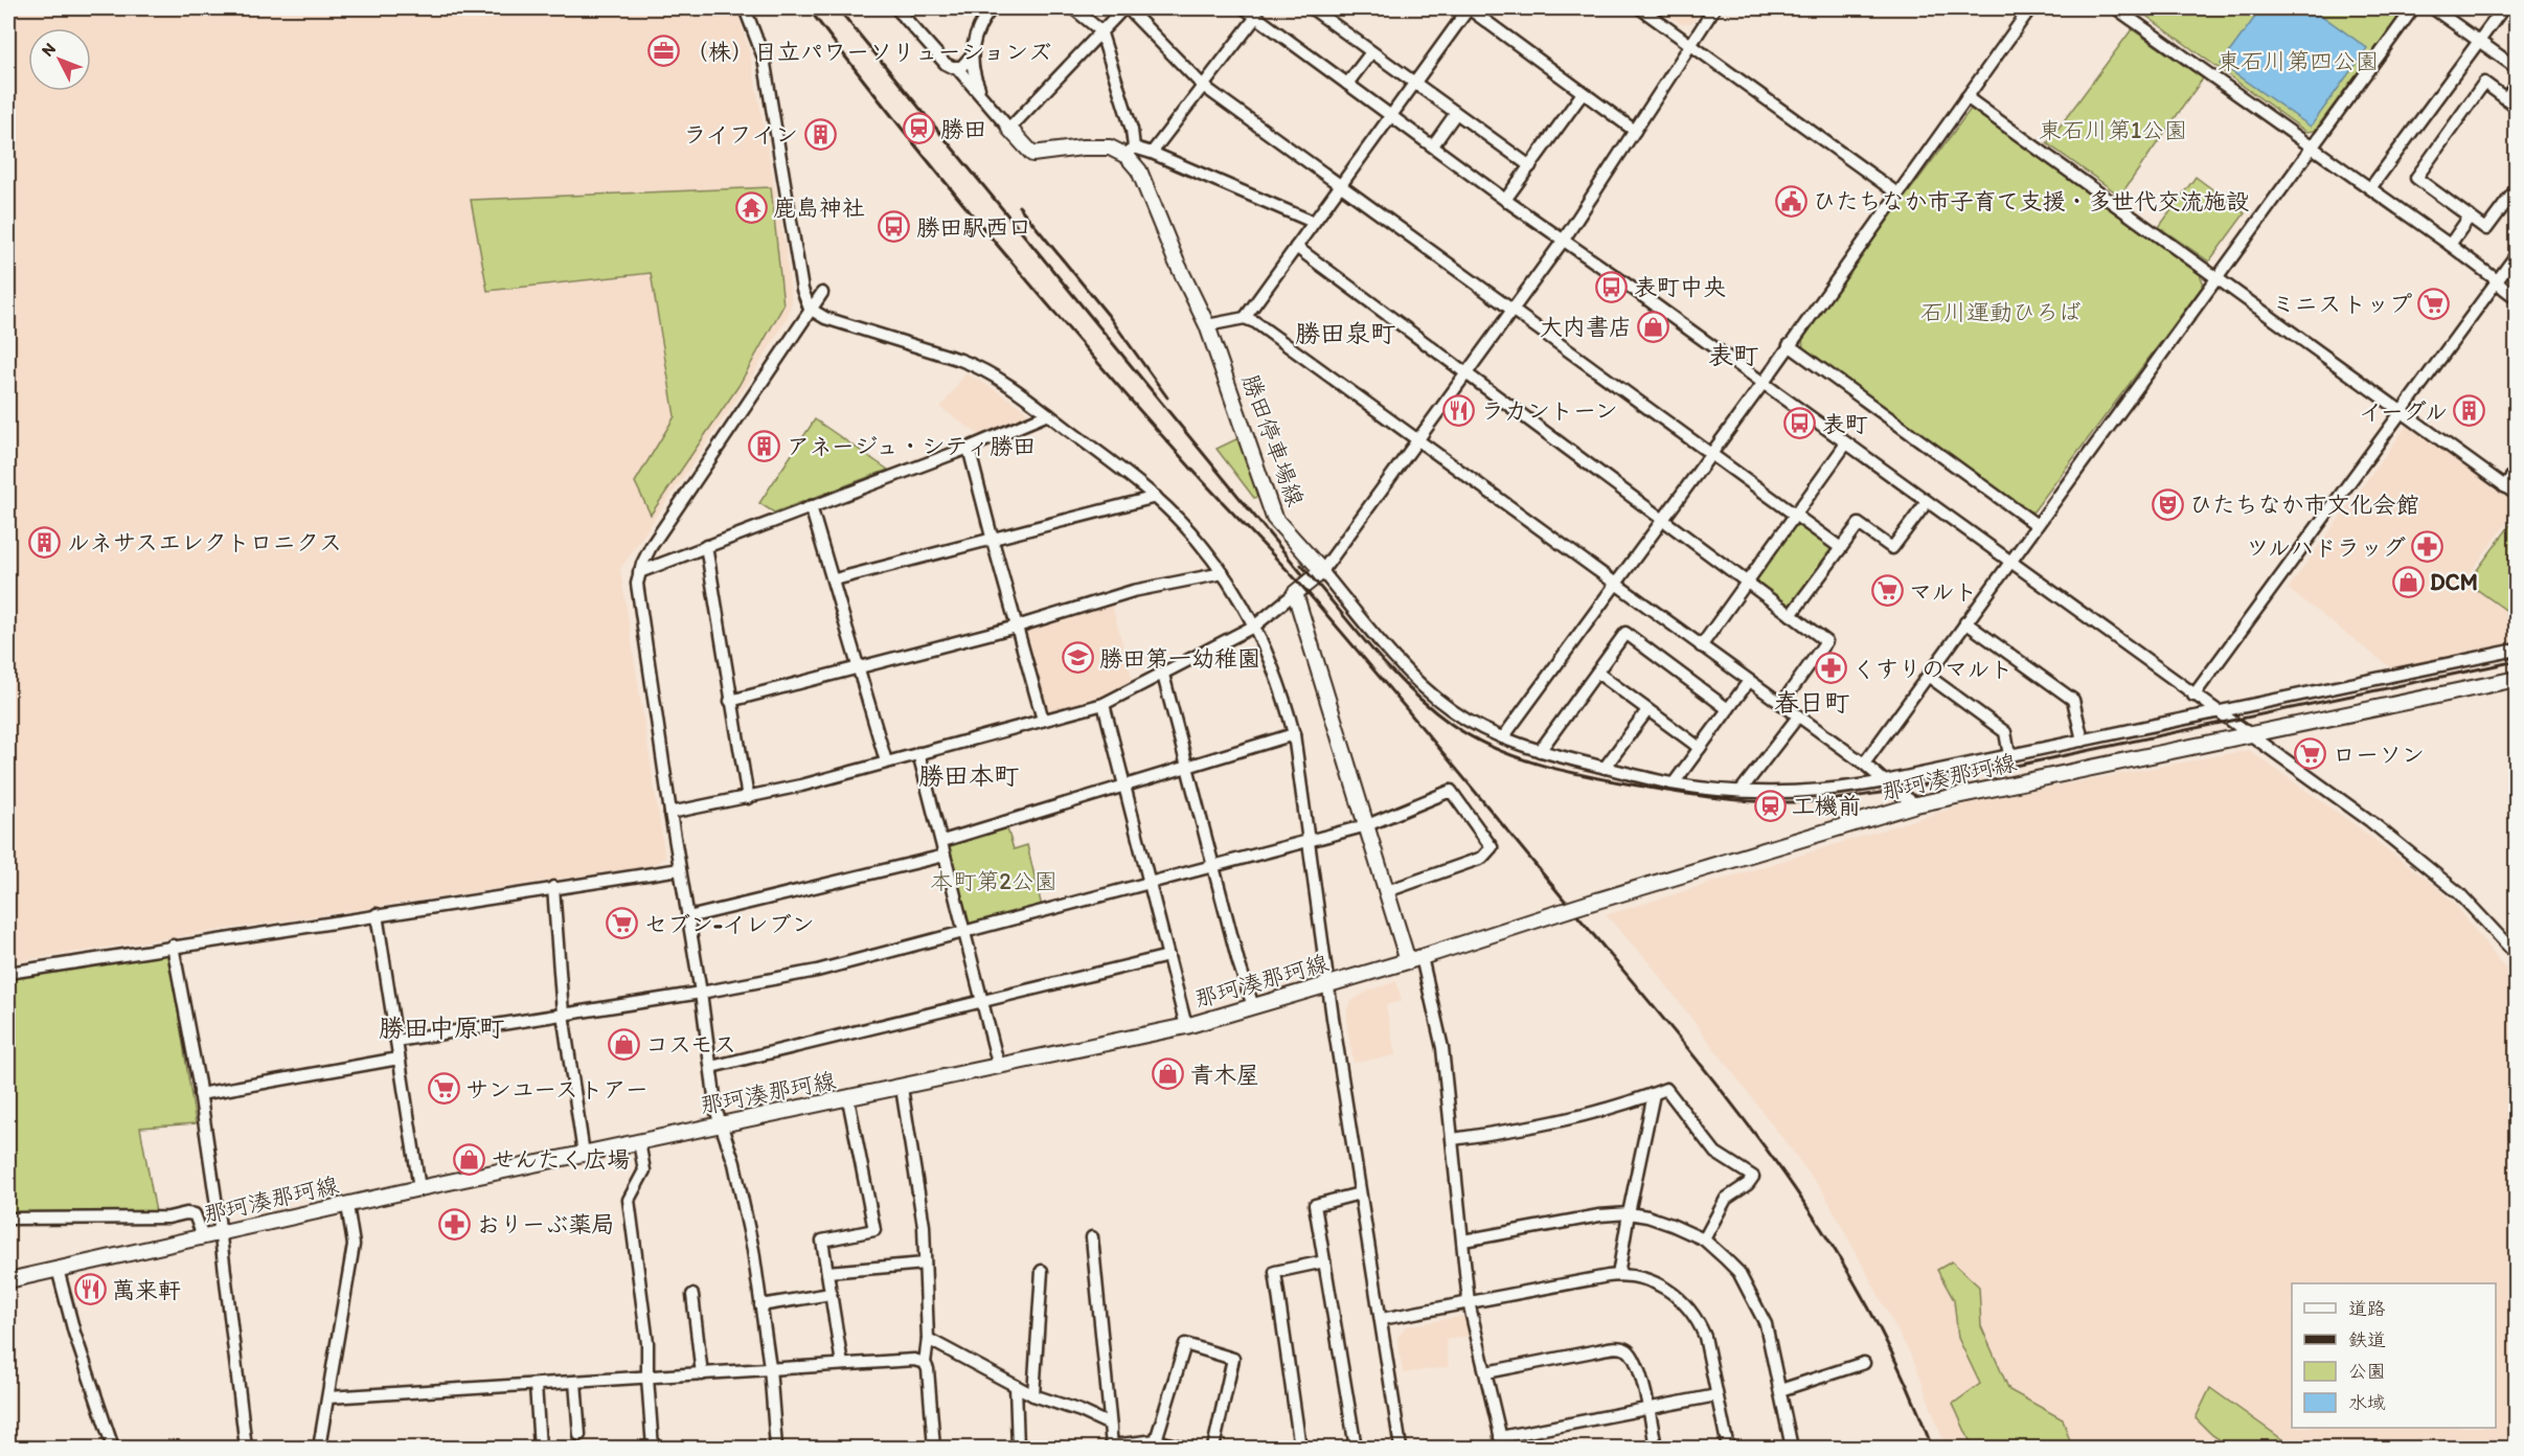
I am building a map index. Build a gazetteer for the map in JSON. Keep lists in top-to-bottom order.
{
  "streets": {
    "main road": ["勝田停車場線", "那珂湊那珂線"]
  },
  "districts": [
    "勝田泉町",
    "表町",
    "春日町",
    "勝田本町",
    "勝田中原町"
  ],
  "parks": [
    "東石川第四公園",
    "東石川第1公園",
    "石川運動ひろば",
    "本町第2公園"
  ],
  "places": {
    "office": ["（株）日立パワーソリューションズ"],
    "station": ["勝田", "工機前"],
    "building": [
      "ライフイン",
      "イーグル",
      "アネージュ・シティ勝田",
      "ルネサスエレクトロニクス"
    ],
    "public building": ["ひたちなか市子育て支援・多世代交流施設"],
    "temple": ["鹿島神社"],
    "bus stop": ["勝田駅西口", "表町中央", "表町"],
    "supermarket": [
      "ミニストップ",
      "マルト",
      "ローソン",
      "セブン-イレブン",
      "サンユーストアー"
    ],
    "shop": [
      "大内書店",
      "DCM",
      "コスモス",
      "青木屋",
      "せんたく広場"
    ],
    "restaurant": ["ラカントーン", "萬来軒"],
    "theatre": ["ひたちなか市文化会館"],
    "pharmacy": ["ツルハドラッグ", "くすりのマルト", "おりーぶ薬局"],
    "school or university": ["勝田第一幼稚園"]
  },
  "legend": [
    "道路",
    "鉄道",
    "公園",
    "水域"
  ],
  "north": "top left"
}
